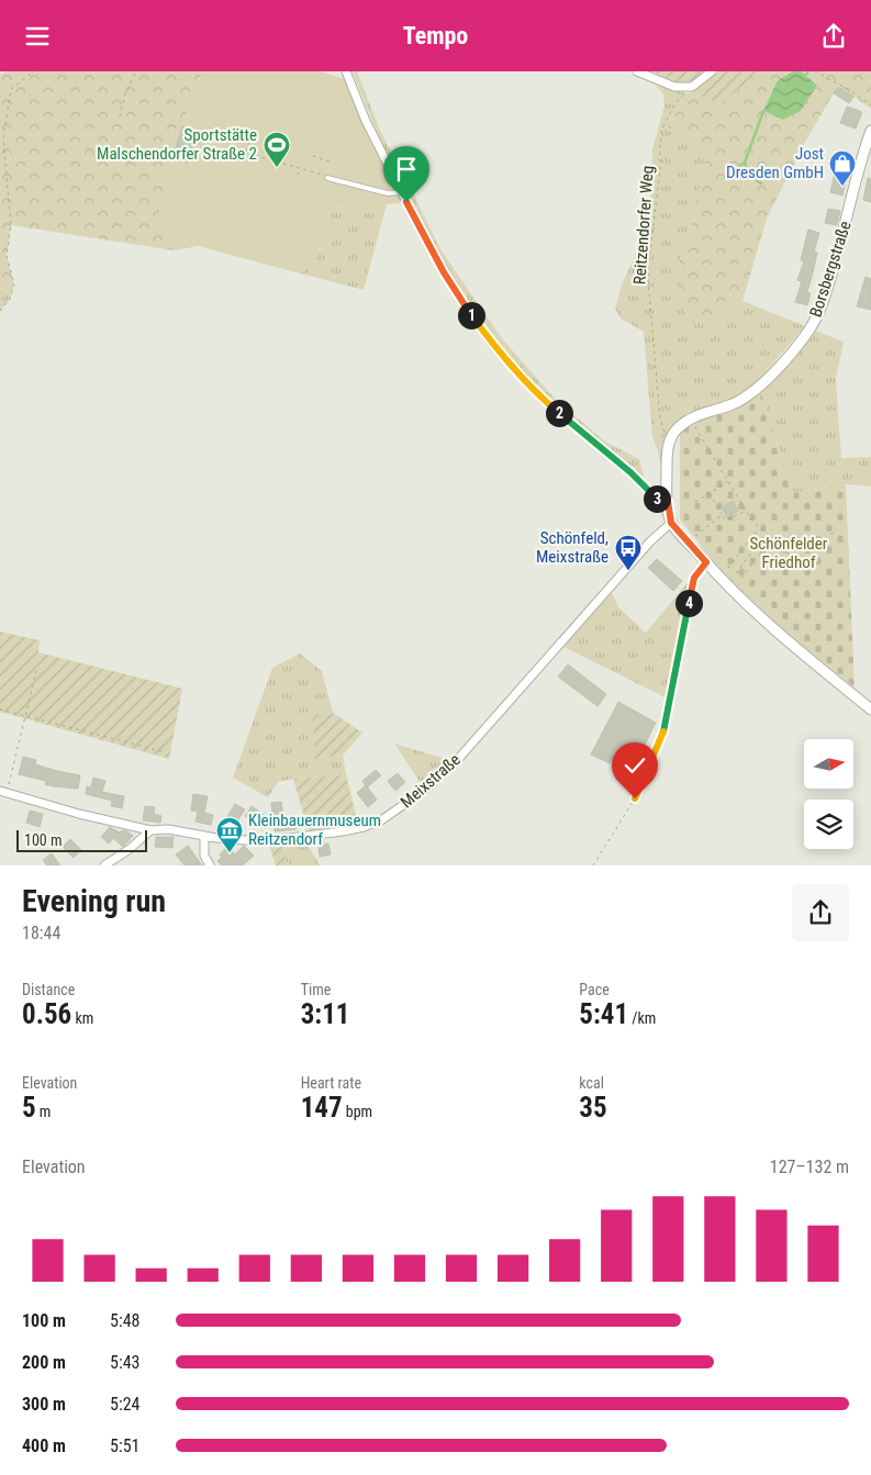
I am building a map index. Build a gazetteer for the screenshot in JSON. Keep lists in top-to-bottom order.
{
  "streets": {
    "street": ["Borsbergstraße", "Meixstraße"],
    "path": ["Reitzendorfer Weg"]
  },
  "crossings": [
    ["Reitzendorfer Weg", "Borsbergstraße"]
  ],
  "parks": ["Schönfelder Friedhof"],
  "places": {
    "sports": ["Sportstätte Malschendorfer Straße 2"],
    "shop": ["Jost Dresden GmbH"],
    "bus stop": ["Schönfeld, Meixstraße"],
    "museum": ["Kleinbauernmuseum Reitzendorf"]
  },
  "scale_bar": "100 m",
  "north": "right",
  "page": {
    "header": "Tempo",
    "pins": [
      "1",
      "2",
      "3",
      "4"
    ],
    "scale": "100 m",
    "heading": ["Evening run", "18:44"],
    "stats": [
      ["Distance", "0.56 km"],
      ["Time", "3:11"],
      ["Pace", "5:41 /km"],
      ["Elevation", "5 m"],
      ["Heart rate", "147 bpm"],
      ["kcal", "35"]
    ],
    "chart": ["Elevation", "127–132 m"],
    "list": [
      {
        "name": "100 m",
        "note": "5:48"
      },
      {
        "name": "200 m",
        "note": "5:43"
      },
      {
        "name": "300 m",
        "note": "5:24"
      },
      {
        "name": "400 m",
        "note": "5:51"
      }
    ]
  }
}
